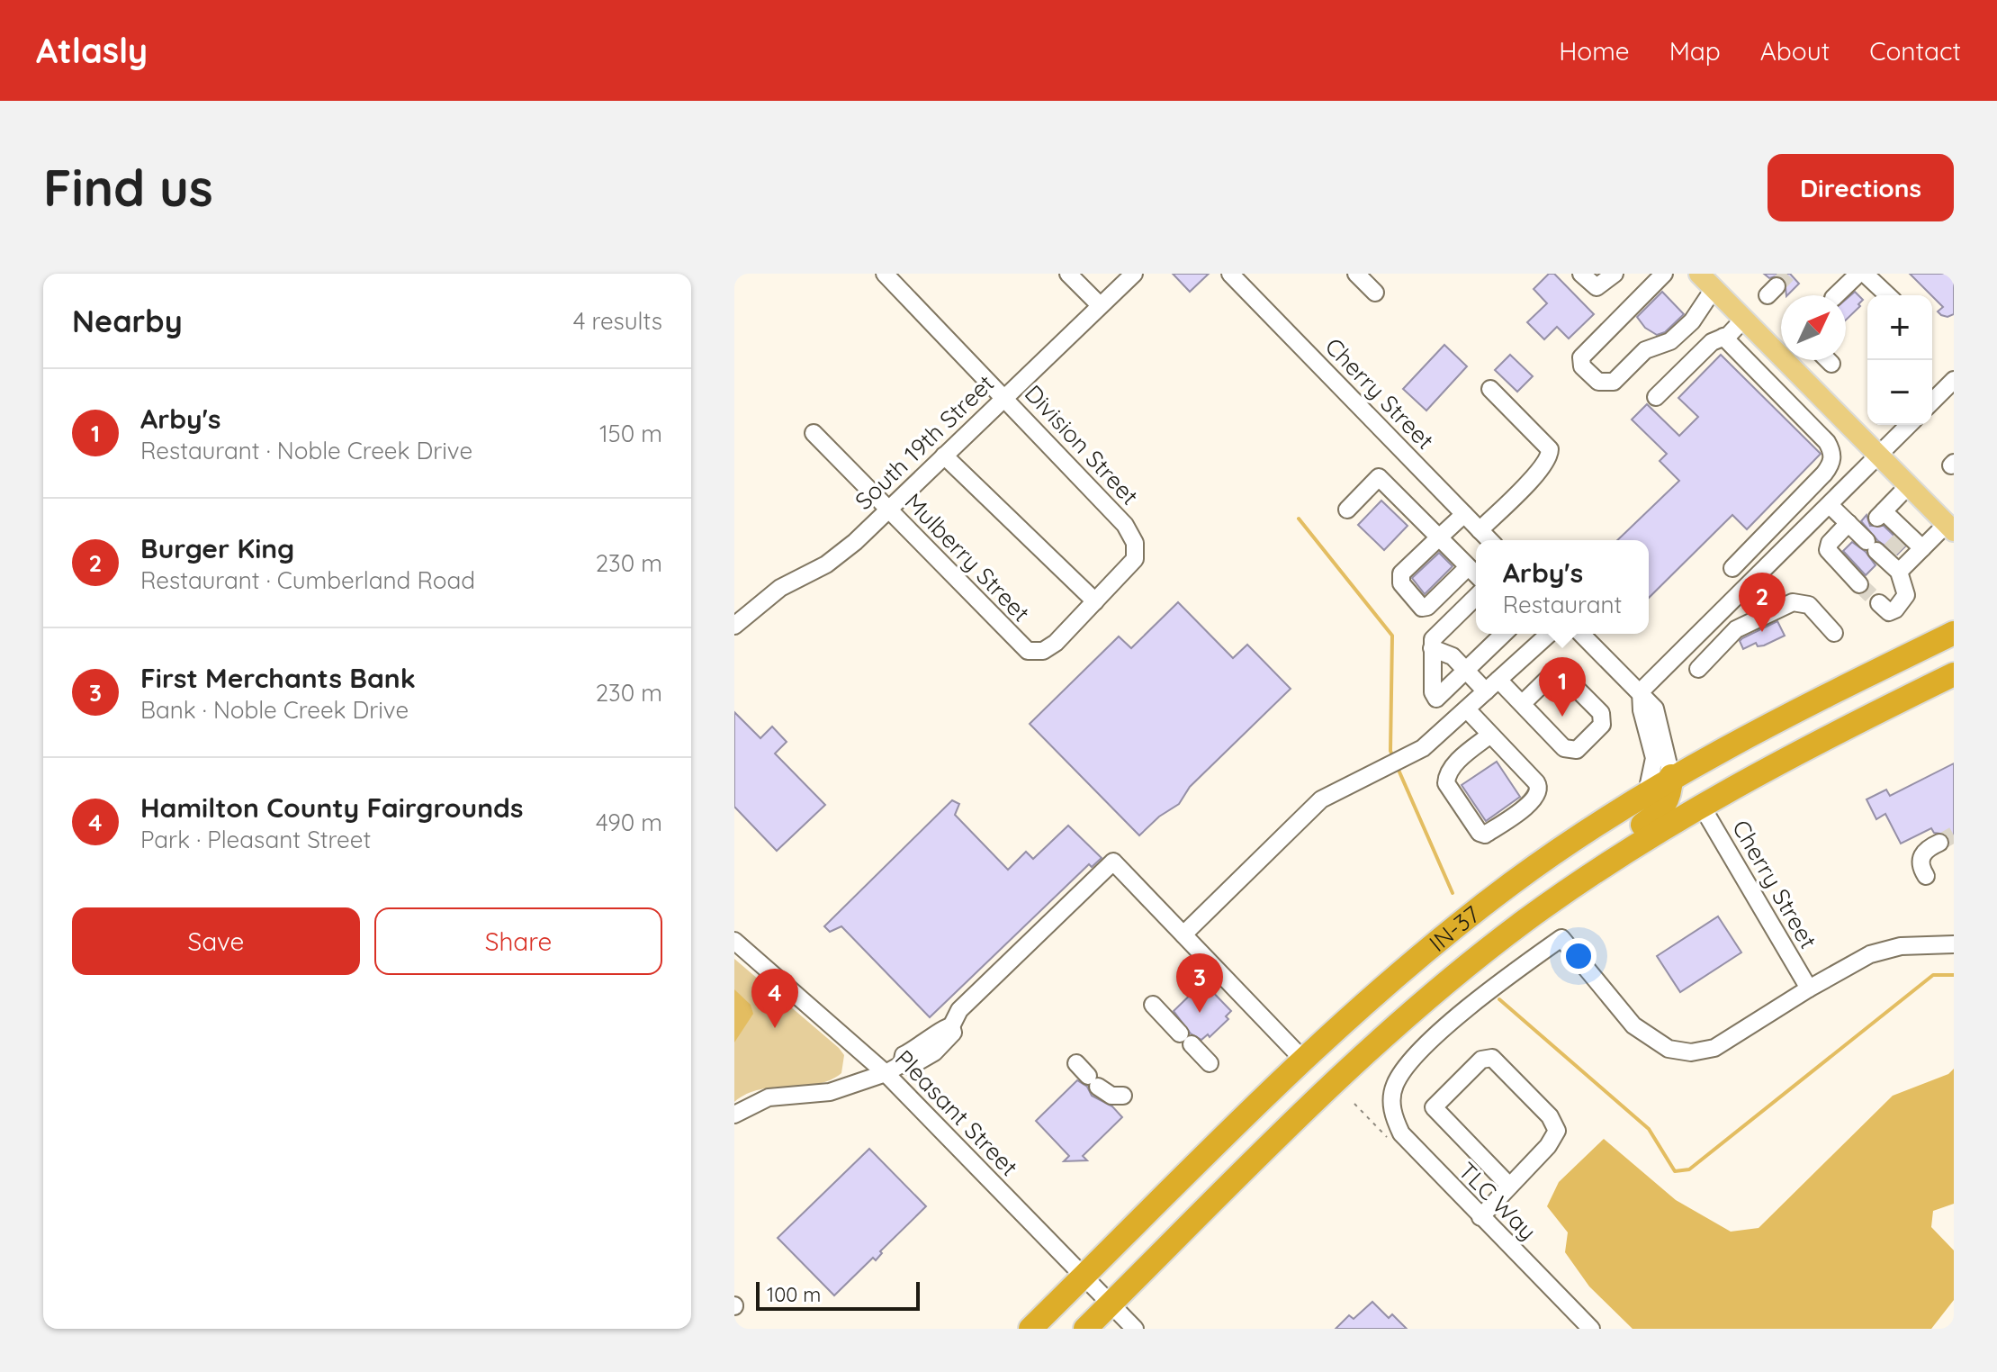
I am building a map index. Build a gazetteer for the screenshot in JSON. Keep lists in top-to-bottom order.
{
  "streets": {
    "highway": ["IN-37"],
    "street": [
      "Cherry Street",
      "South 19th Street",
      "Division Street",
      "Mulberry Street",
      "Pleasant Street",
      "TLC Way"
    ]
  },
  "crossings": [
    ["Cherry Street", "IN-37"],
    ["Cherry Street", "TLC Way"],
    ["South 19th Street", "Division Street"],
    ["South 19th Street", "Mulberry Street"],
    ["Division Street", "Mulberry Street"],
    ["IN-37", "Pleasant Street"]
  ],
  "scale_bar": "100 m",
  "north": "top right",
  "page": {
    "header": "Atlasly",
    "nav": [
      "Home",
      "Map",
      "About",
      "Contact"
    ],
    "buttons": [
      "Directions",
      ["Save", "Share"]
    ],
    "title": "Find us",
    "heading": ["Nearby", "4 results"],
    "map_buttons": ["+", "−"],
    "list": [
      {
        "mark": "1",
        "name": "Arby's",
        "note": "Restaurant · Noble Creek Drive",
        "value": "150 m"
      },
      {
        "mark": "2",
        "name": "Burger King",
        "note": "Restaurant · Cumberland Road",
        "value": "230 m"
      },
      {
        "mark": "3",
        "name": "First Merchants Bank",
        "note": "Bank · Noble Creek Drive",
        "value": "230 m"
      },
      {
        "mark": "4",
        "name": "Hamilton County Fairgrounds",
        "note": "Park · Pleasant Street",
        "value": "490 m"
      }
    ],
    "popup": ["Arby's", "Restaurant"],
    "pins": [
      "2",
      "1",
      "3",
      "4"
    ],
    "scale": "100 m"
  }
}
